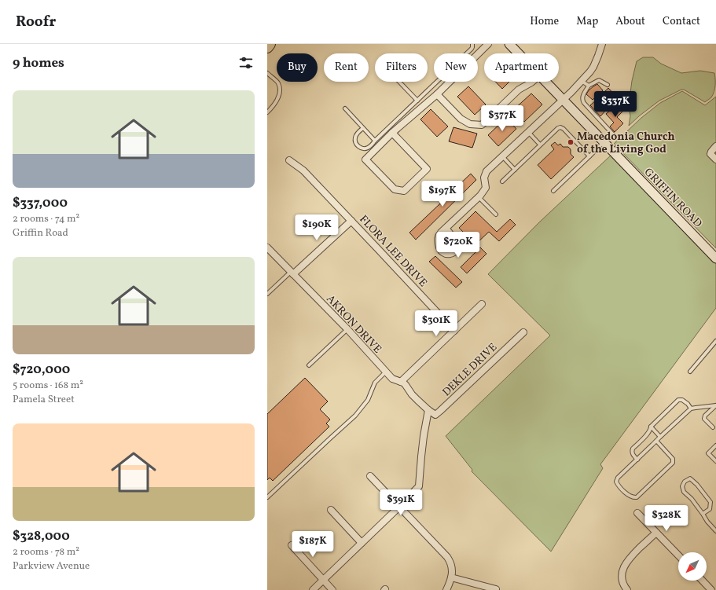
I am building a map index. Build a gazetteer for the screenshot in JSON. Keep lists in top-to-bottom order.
{
  "streets": {
    "street": [
      "GRIFFIN ROAD",
      "FLORA LEE DRIVE",
      "AKRON DRIVE",
      "DEKLE DRIVE"
    ]
  },
  "crossings": [
    ["AKRON DRIVE", "DEKLE DRIVE"]
  ],
  "places": ["Macedonia Church of the Living God"],
  "north": "bottom left",
  "page": {
    "header": "Roofr",
    "nav": [
      "Home",
      "Map",
      "About",
      "Contact"
    ],
    "heading": "9 homes",
    "chip": [
      "Buy",
      "Rent",
      "Filters",
      "New",
      "Apartment"
    ],
    "list": [
      {
        "name": "$337,000",
        "note": "2 rooms · 74 m² · Griffin Road"
      },
      {
        "name": "$720,000",
        "note": "5 rooms · 168 m² · Pamela Street"
      },
      {
        "name": "$328,000",
        "note": "2 rooms · 78 m² · Parkview Avenue"
      }
    ],
    "price": [
      "$337K",
      "$377K",
      "$197K",
      "$190K",
      "$720K",
      "$301K",
      "$391K",
      "$328K",
      "$187K"
    ]
  }
}
